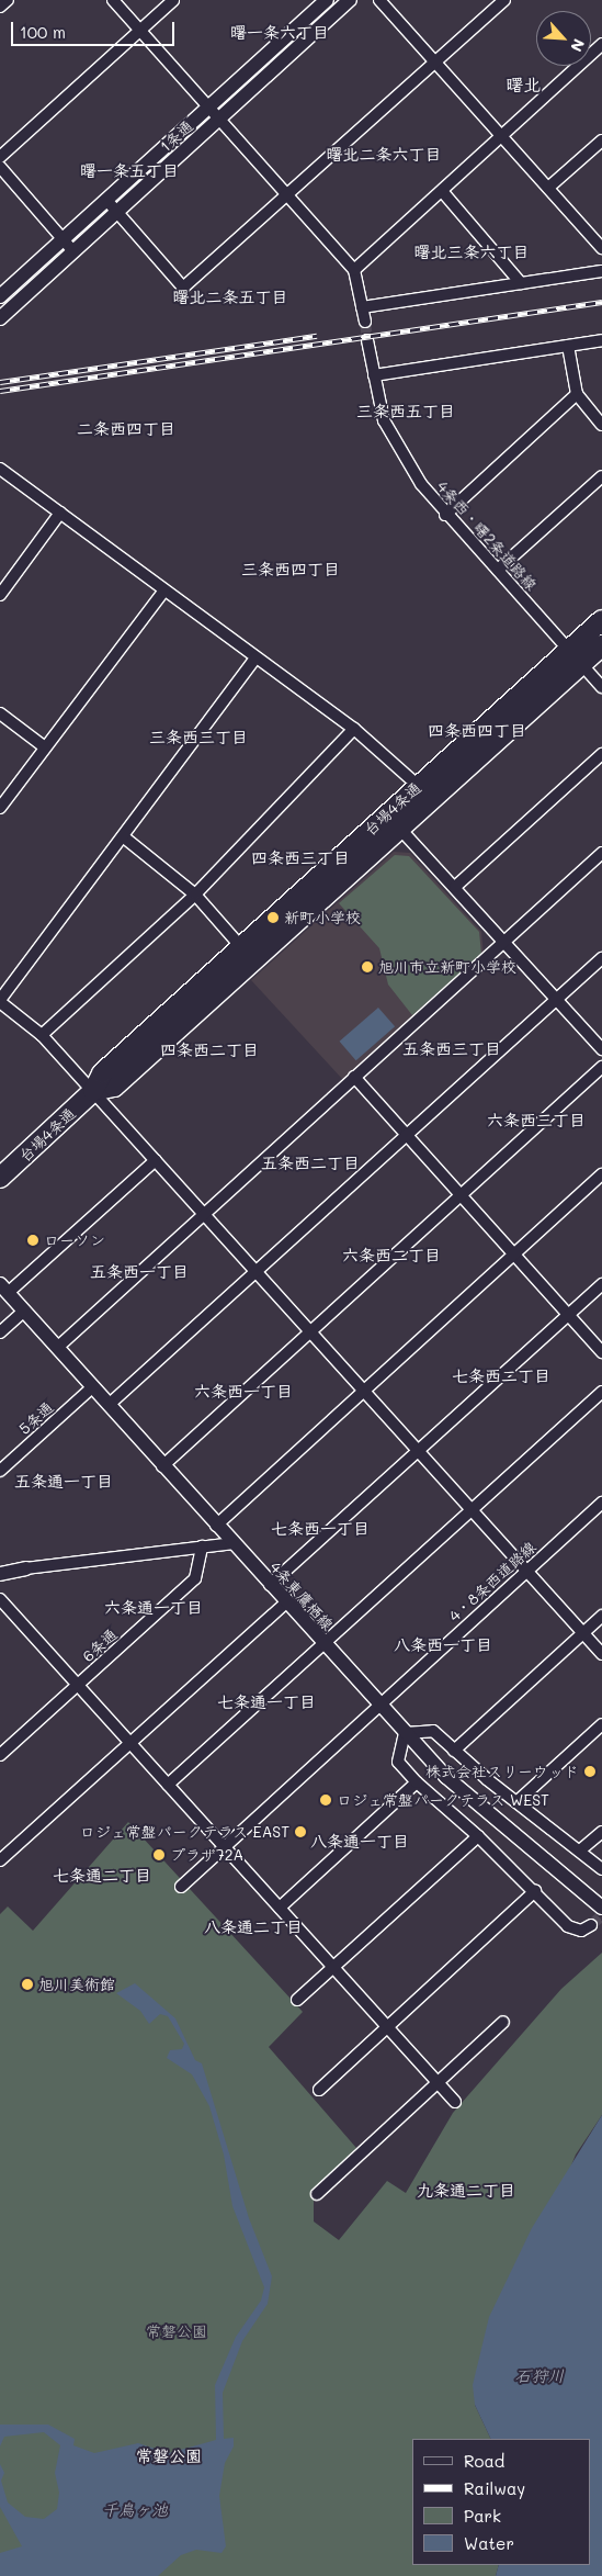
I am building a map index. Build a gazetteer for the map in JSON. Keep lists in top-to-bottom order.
{
  "streets": {
    "highway": ["台場4条通"],
    "street": [
      "1条通",
      "4条西・曙2条道路線",
      "5条通",
      "4・8条西道路線",
      "4条東鷹栖線",
      "6条通"
    ]
  },
  "crossings": [
    ["4条西・曙2条道路線", "台場4条通"],
    ["5条通", "4条東鷹栖線"],
    ["4・8条西道路線", "4条東鷹栖線"]
  ],
  "districts": [
    "曙一条六丁目",
    "曙北",
    "曙北二条六丁目",
    "曙一条五丁目",
    "曙北三条六丁目",
    "曙北二条五丁目",
    "三条西五丁目",
    "二条西四丁目",
    "三条西四丁目",
    "四条西四丁目",
    "三条西三丁目",
    "四条西三丁目",
    "五条西三丁目",
    "四条西二丁目",
    "六条西三丁目",
    "五条西二丁目",
    "六条西二丁目",
    "五条西一丁目",
    "七条西二丁目",
    "六条西一丁目",
    "五条通一丁目",
    "七条西一丁目",
    "六条通一丁目",
    "八条西一丁目",
    "七条通一丁目",
    "八条通一丁目",
    "七条通二丁目",
    "八条通二丁目",
    "九条通二丁目",
    "常磐公園"
  ],
  "water": ["石狩川", "千鳥ヶ池"],
  "parks": ["常磐公園"],
  "places": [
    "新町小学校",
    "旭川市立新町小学校",
    "ローソン",
    "株式会社スリーウッド",
    "ロジェ常盤パークテラス WEST",
    "ロジェ常盤パークテラス EAST",
    "プラザ72A",
    "旭川美術館"
  ],
  "legend": [
    "Road",
    "Railway",
    "Park",
    "Water"
  ],
  "scale_bar": "100 m",
  "north": "bottom right"
}
